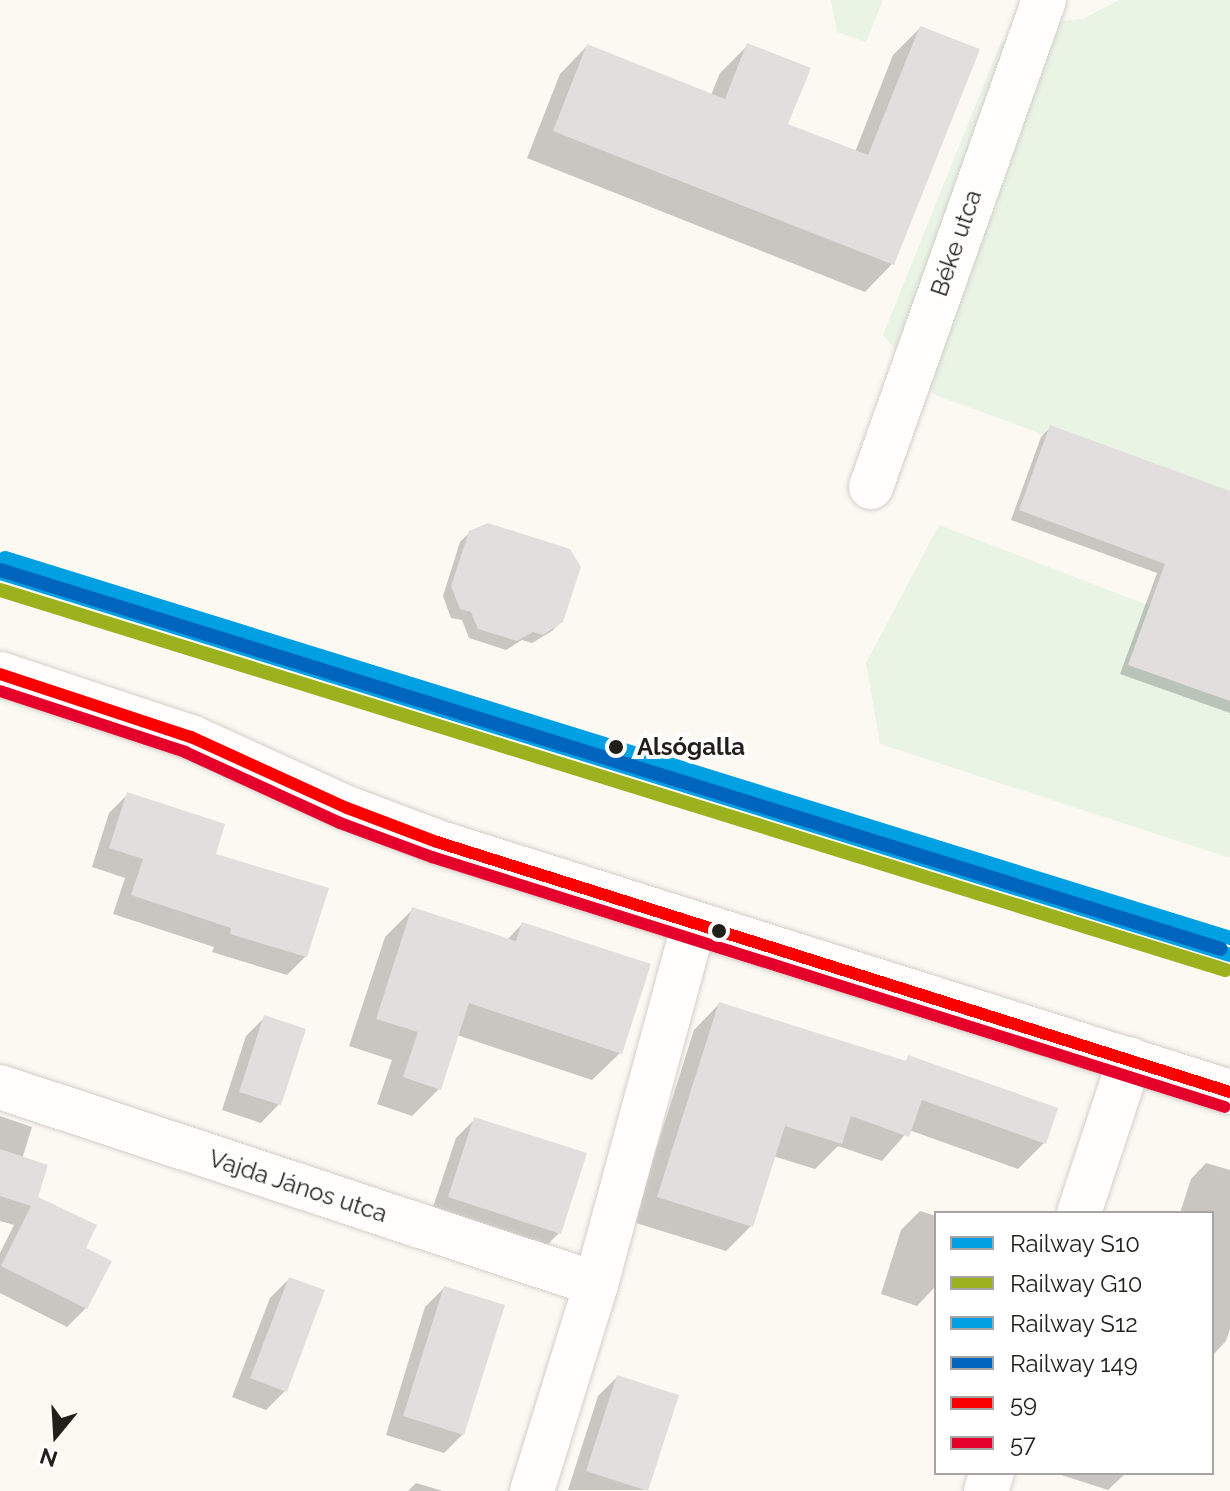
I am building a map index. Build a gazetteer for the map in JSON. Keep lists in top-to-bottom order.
{
  "streets": {
    "street": ["Béke utca", "Vajda János utca"]
  },
  "places": ["Alsógalla"],
  "lines": [
    "rail line S12",
    "rail line 149",
    "rail line S10",
    "rail line G10",
    "transit line 59",
    "transit line 57"
  ],
  "legend": [
    "Railway S10",
    "Railway G10",
    "Railway S12",
    "Railway 149",
    "59",
    "57"
  ],
  "north": "bottom"
}
